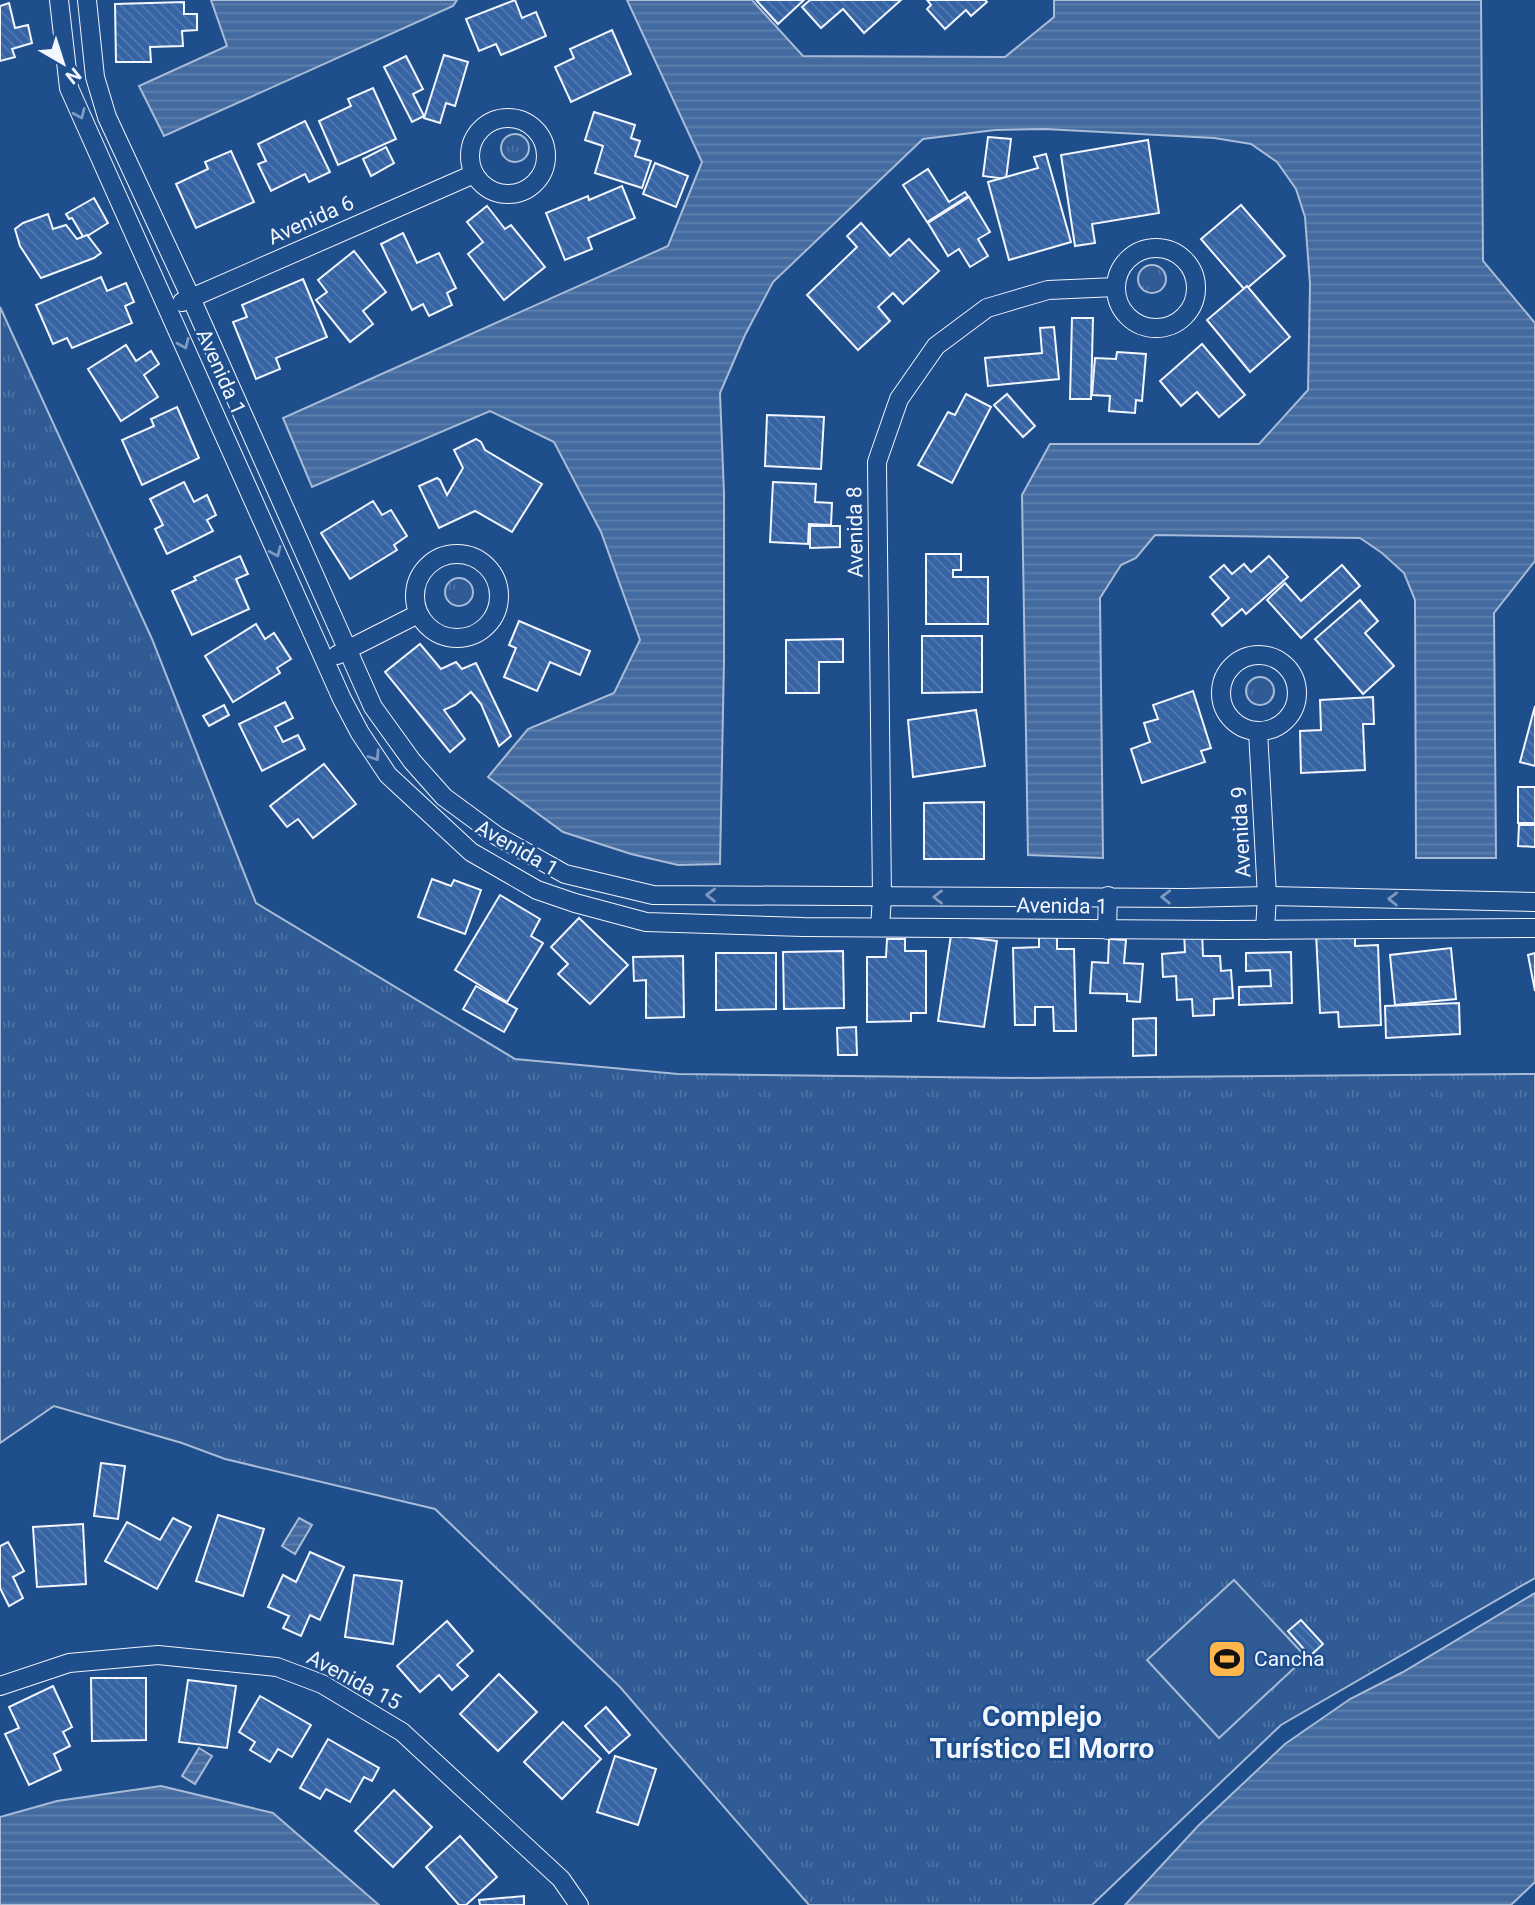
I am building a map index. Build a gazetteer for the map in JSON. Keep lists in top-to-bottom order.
{
  "streets": {
    "street": [
      "Avenida 6",
      "Avenida 1",
      "Avenida 8",
      "Avenida 9",
      "Avenida 15"
    ]
  },
  "crossings": [
    ["Avenida 6", "Avenida 1"],
    ["Avenida 1", "Avenida 8"],
    ["Avenida 1", "Avenida 9"]
  ],
  "districts": ["Complejo Turístico El Morro"],
  "places": {
    "sports": ["Cancha"]
  },
  "north": "bottom right"
}
